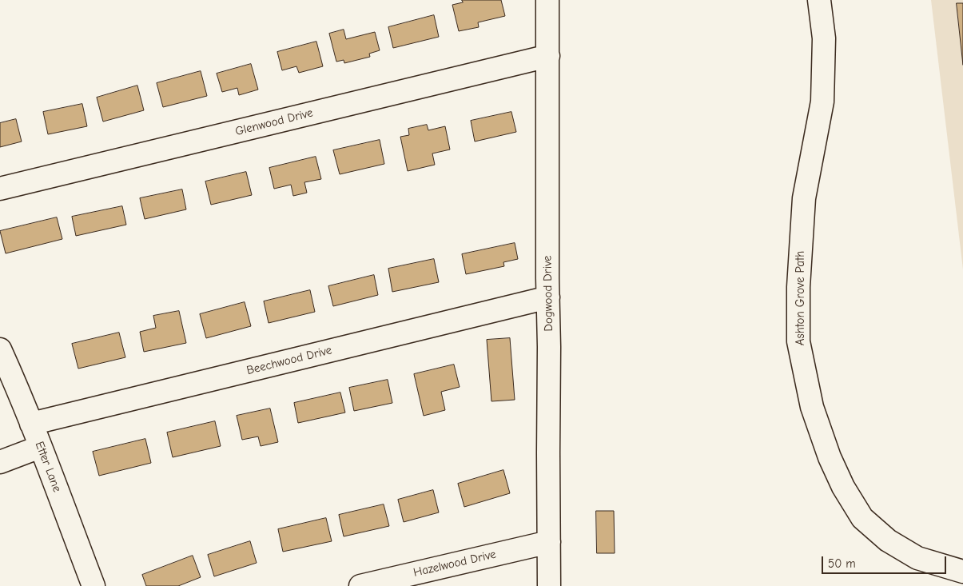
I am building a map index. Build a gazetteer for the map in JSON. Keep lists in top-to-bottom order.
{
  "streets": {
    "street": [
      "Glenwood Drive",
      "Dogwood Drive",
      "Ashton Grove Path",
      "Beechwood Drive",
      "Etter Lane",
      "Hazelwood Drive"
    ]
  },
  "crossings": [
    ["Glenwood Drive", "Dogwood Drive"],
    ["Dogwood Drive", "Beechwood Drive"],
    ["Dogwood Drive", "Hazelwood Drive"],
    ["Beechwood Drive", "Etter Lane"]
  ],
  "scale_bar": "50 m"
}
